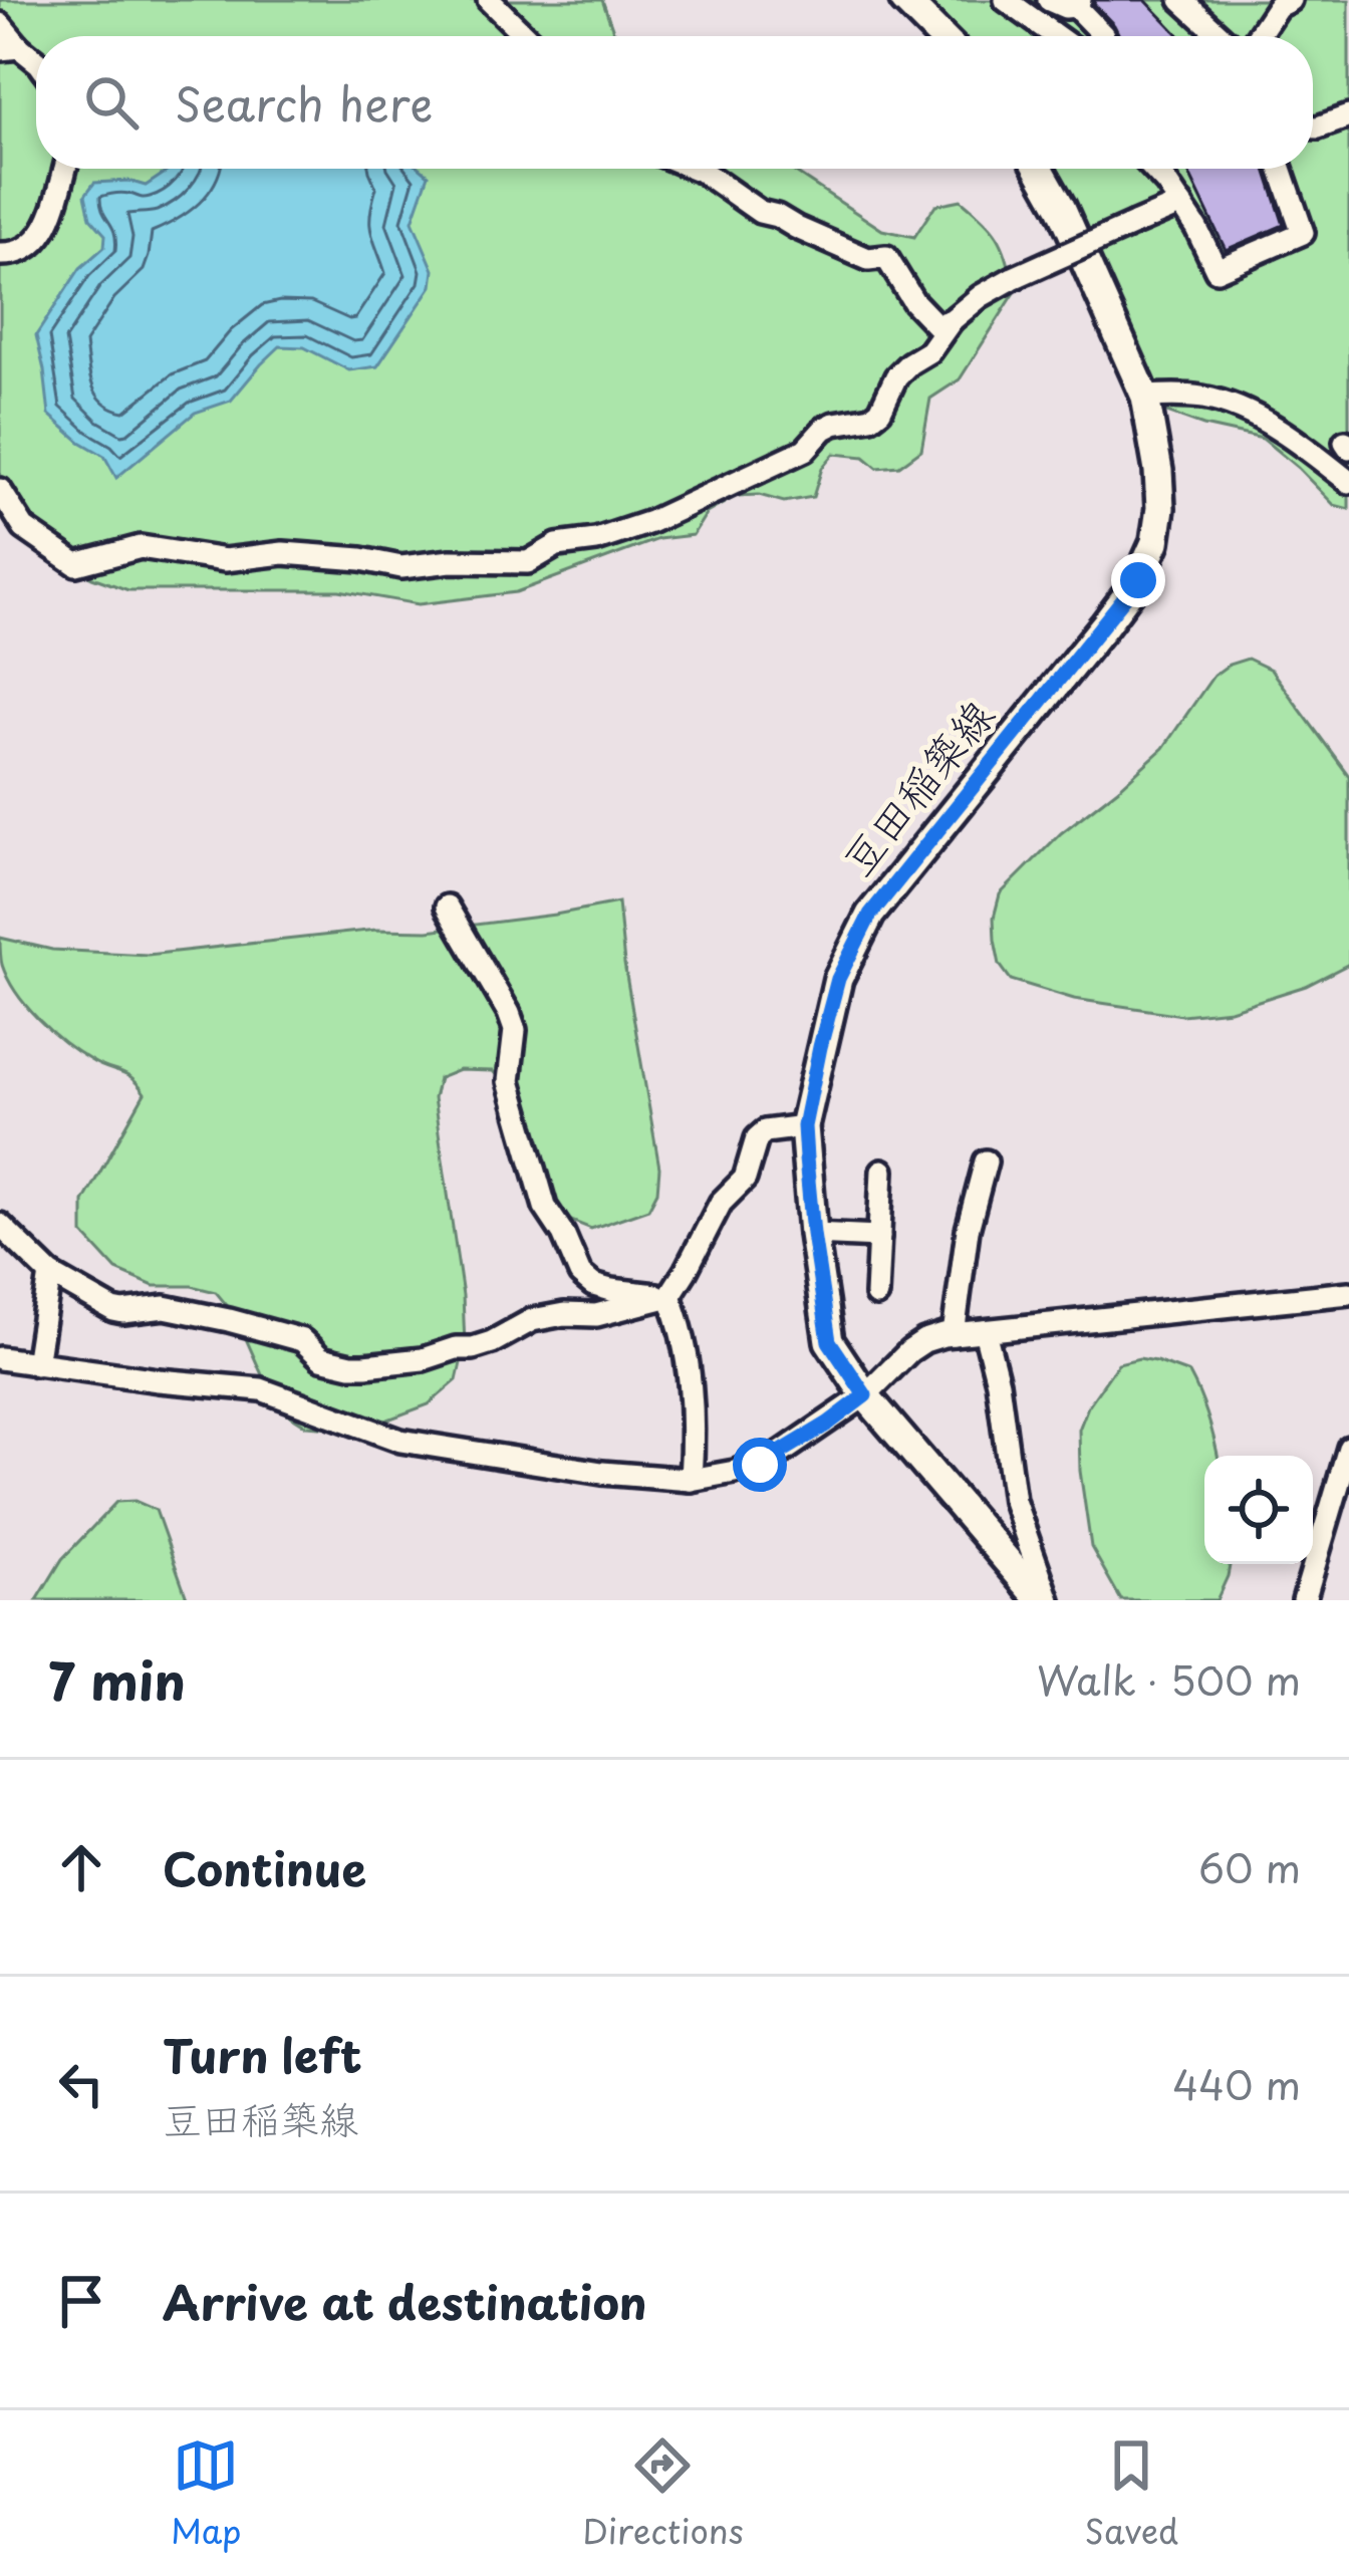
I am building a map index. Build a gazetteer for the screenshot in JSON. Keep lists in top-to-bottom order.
{
  "streets": {
    "main road": ["豆田稲築線"]
  },
  "page": {
    "search": "Search here",
    "heading": ["7 min", "Walk · 500 m"],
    "list": [
      ["Continue", "60 m"],
      ["Turn left", "豆田稲築線", "440 m"],
      "Arrive at destination"
    ],
    "nav": ["Map", "Directions", "Saved"]
  }
}
